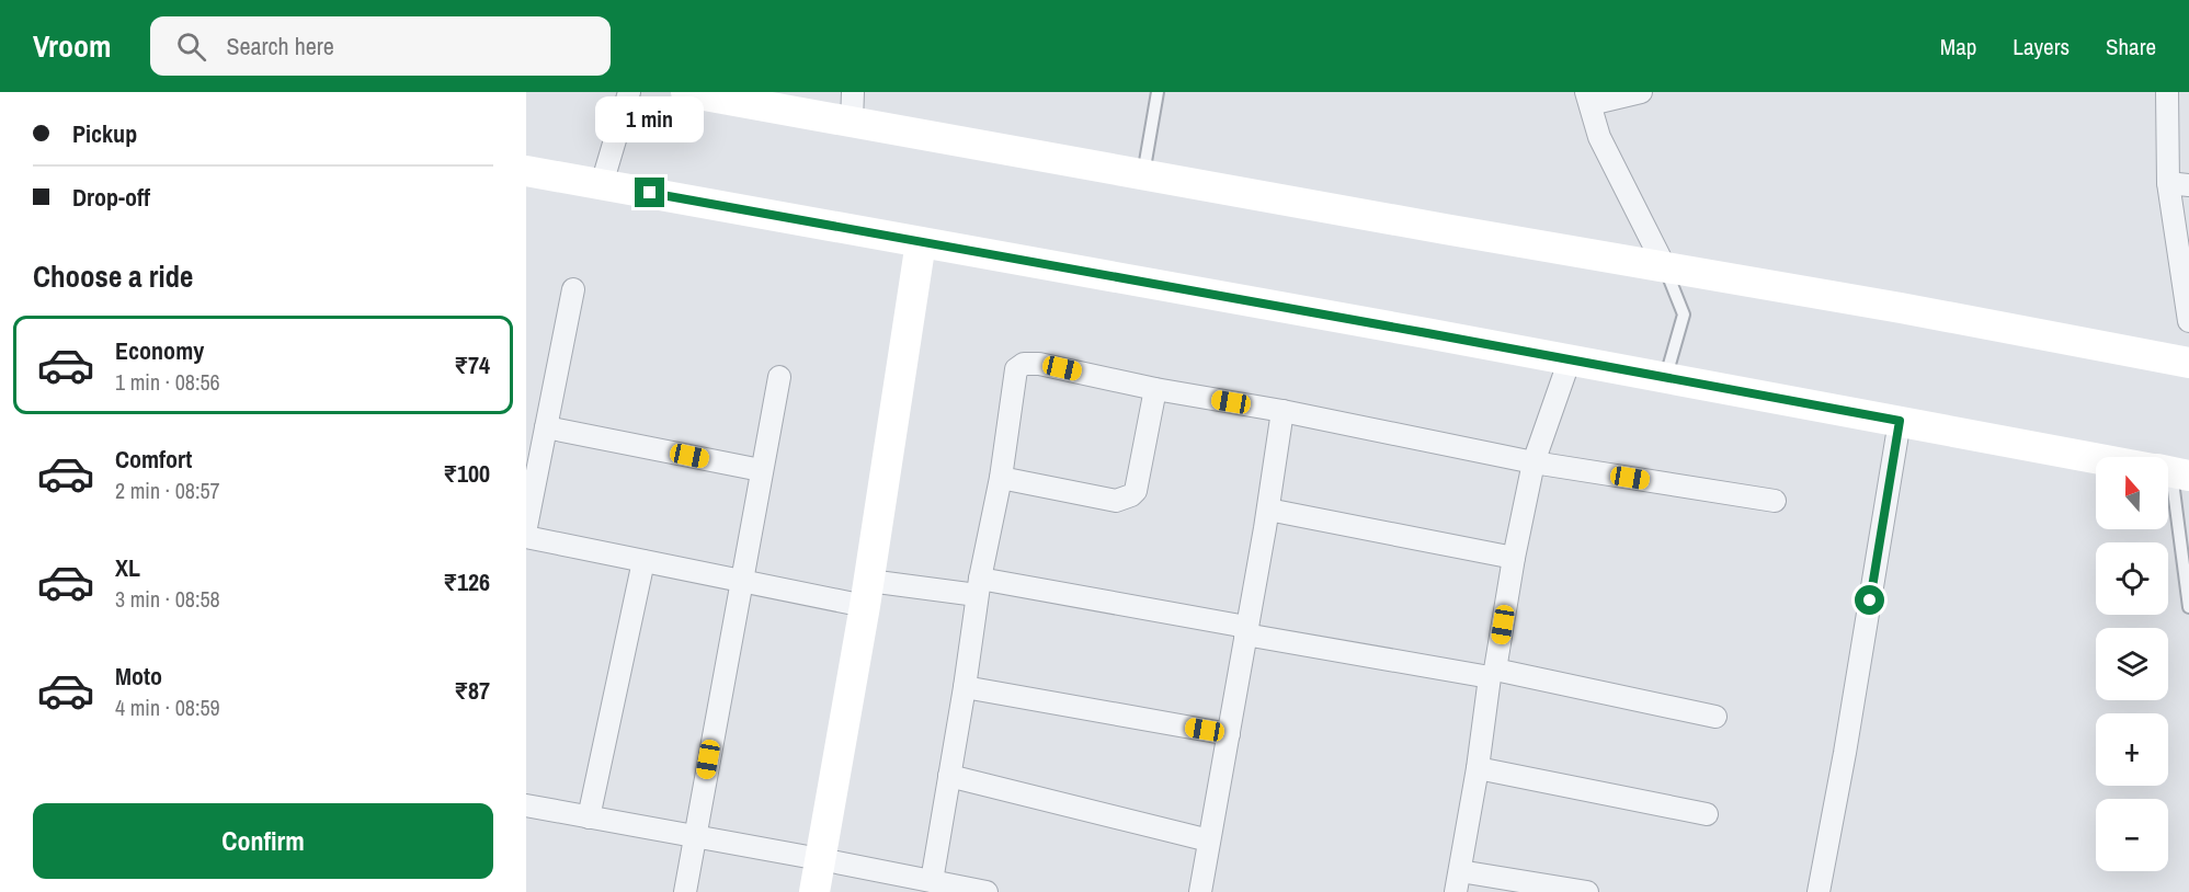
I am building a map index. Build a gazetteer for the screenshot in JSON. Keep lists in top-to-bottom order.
{
  "north": "top",
  "page": {
    "header": "Vroom",
    "search": "Search here",
    "nav": ["Map", "Layers", "Share"],
    "banner": ["Pickup", "Drop-off"],
    "bubble": "1 min",
    "heading": "Choose a ride",
    "list": [
      {
        "name": "Economy",
        "note": "1 min · 08:56",
        "value": "₹74"
      },
      {
        "name": "Comfort",
        "note": "2 min · 08:57",
        "value": "₹100"
      },
      {
        "name": "XL",
        "note": "3 min · 08:58",
        "value": "₹126"
      },
      {
        "name": "Moto",
        "note": "4 min · 08:59",
        "value": "₹87"
      }
    ],
    "map_buttons": ["+", "−"],
    "buttons": "Confirm"
  }
}
